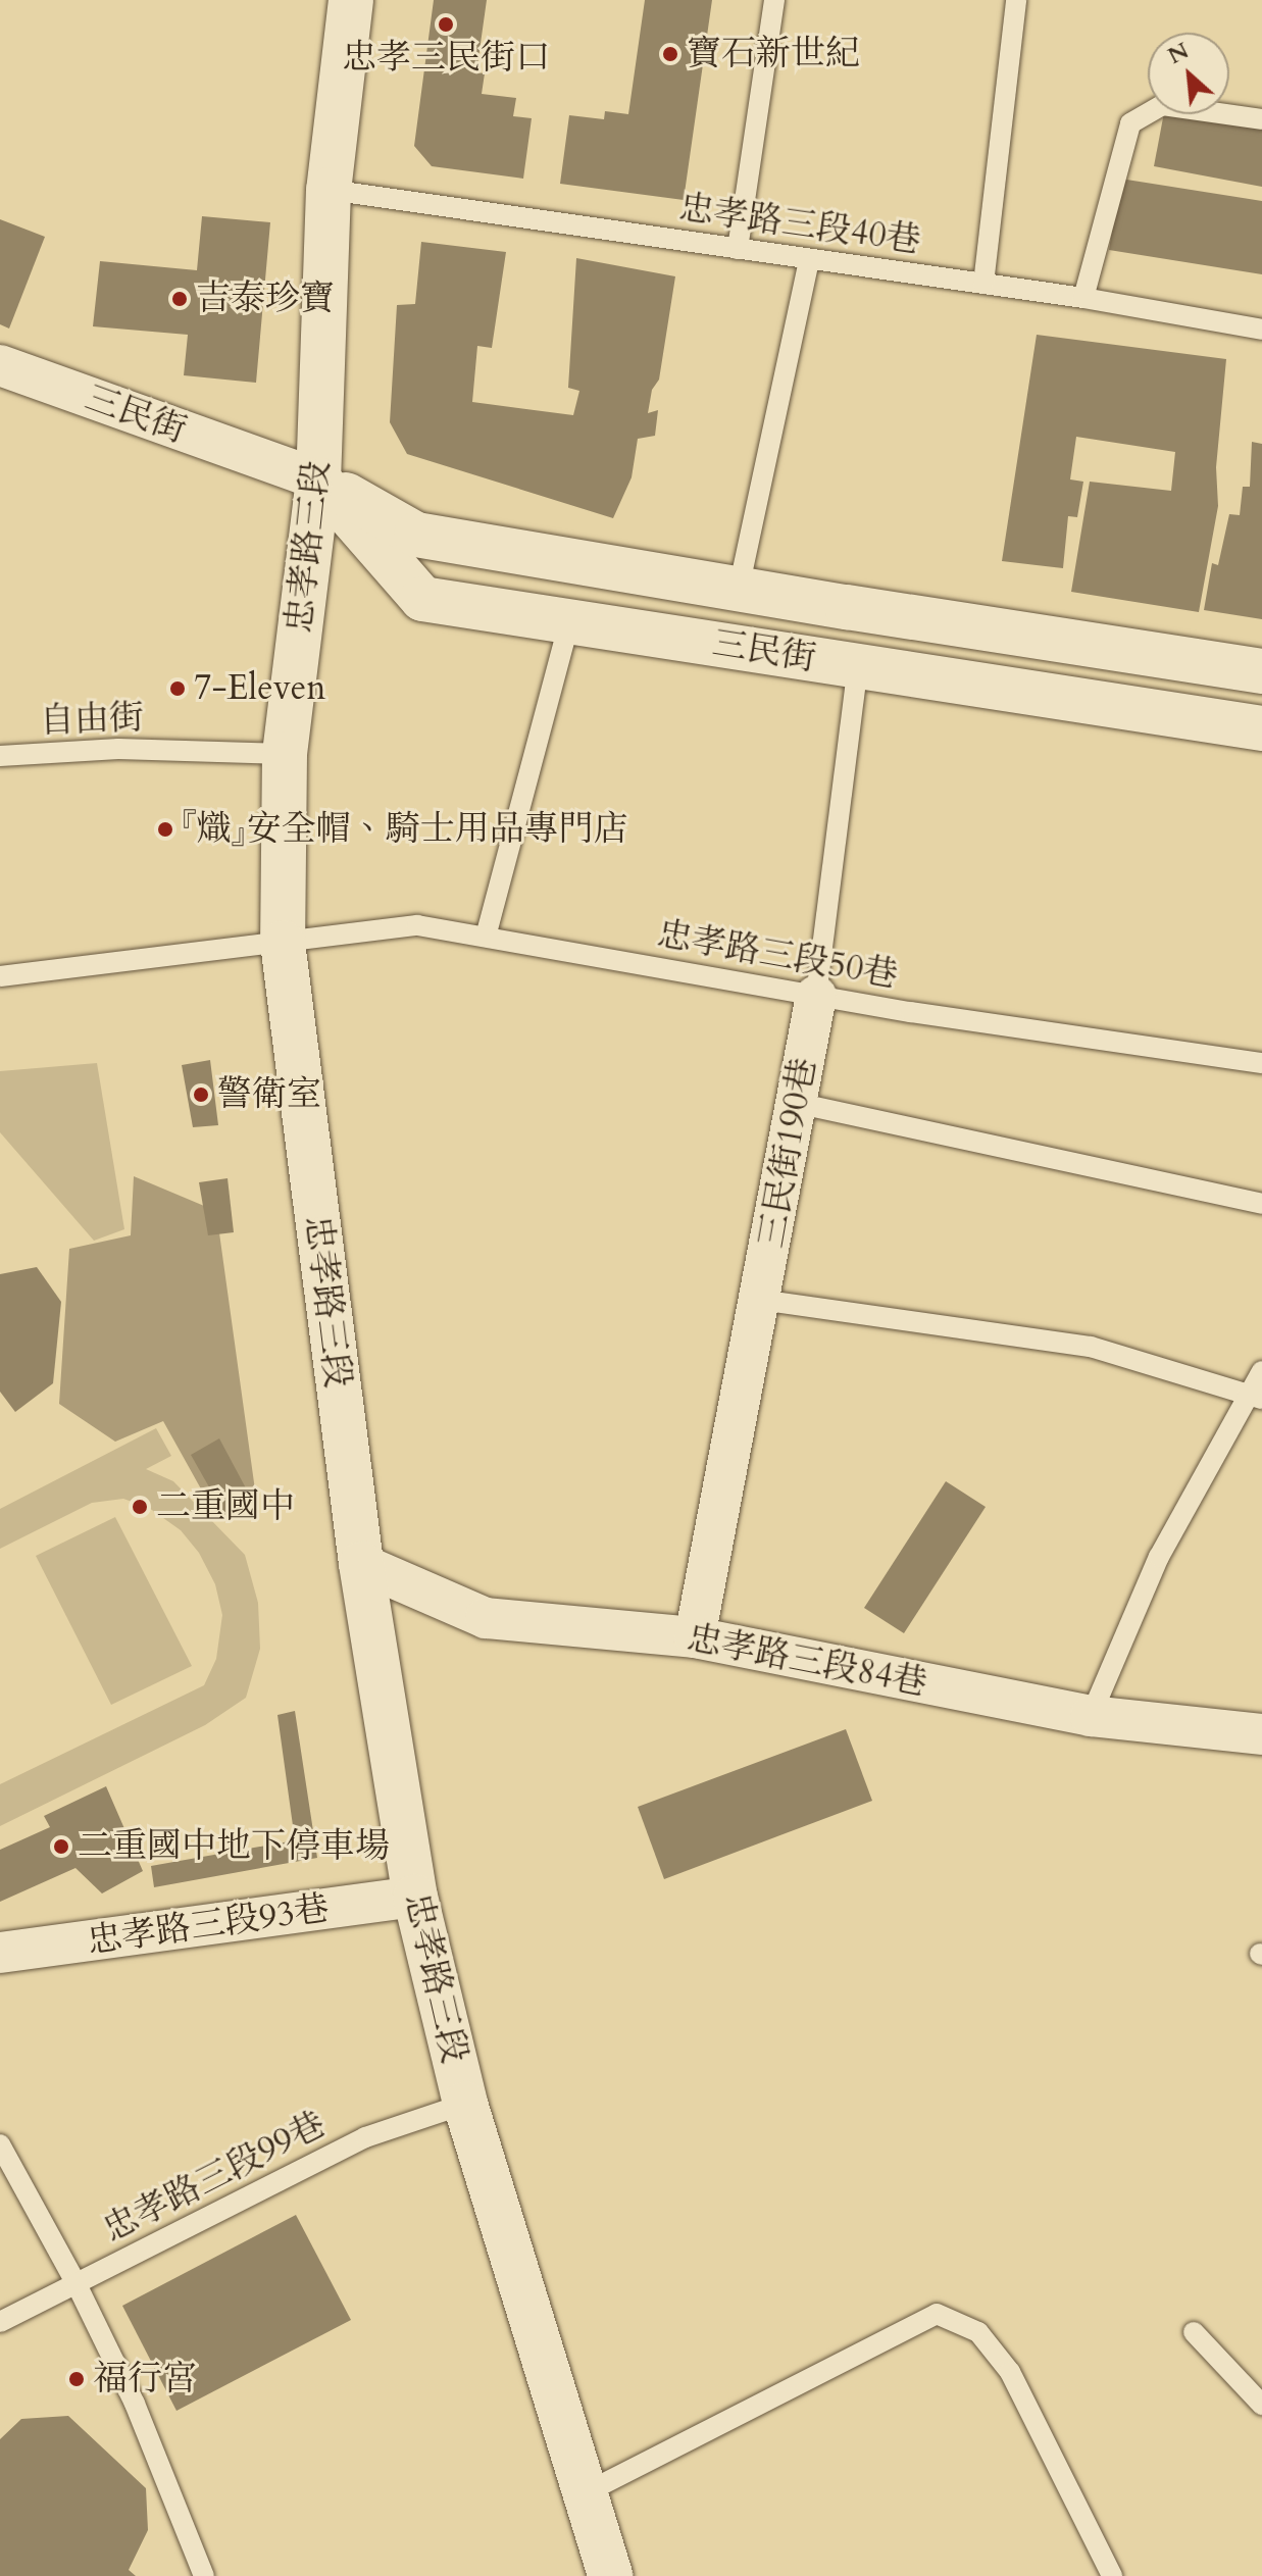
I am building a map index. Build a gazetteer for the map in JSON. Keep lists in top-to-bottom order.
{
  "streets": {
    "street": [
      "三民街",
      "忠孝路三段",
      "三民街190巷",
      "忠孝路三段84巷",
      "忠孝路三段93巷"
    ],
    "lane": [
      "忠孝路三段40巷",
      "自由街",
      "忠孝路三段50巷",
      "忠孝路三段99巷"
    ]
  },
  "crossings": [
    ["忠孝路三段40巷", "忠孝路三段"],
    ["三民街", "忠孝路三段"],
    ["三民街", "三民街190巷"],
    ["忠孝路三段", "自由街"],
    ["忠孝路三段", "忠孝路三段50巷"],
    ["忠孝路三段", "忠孝路三段84巷"],
    ["忠孝路三段", "忠孝路三段93巷"],
    ["忠孝路三段", "忠孝路三段99巷"],
    ["忠孝路三段50巷", "三民街190巷"],
    ["三民街190巷", "忠孝路三段84巷"]
  ],
  "places": [
    "忠孝三民街口",
    "寶石新世紀",
    "吉泰珍寶",
    "7-Eleven",
    "『熾』安全帽、騎士用品專門店",
    "警衛室",
    "二重國中",
    "二重國中地下停車場",
    "福行宮"
  ],
  "north": "top left"
}
